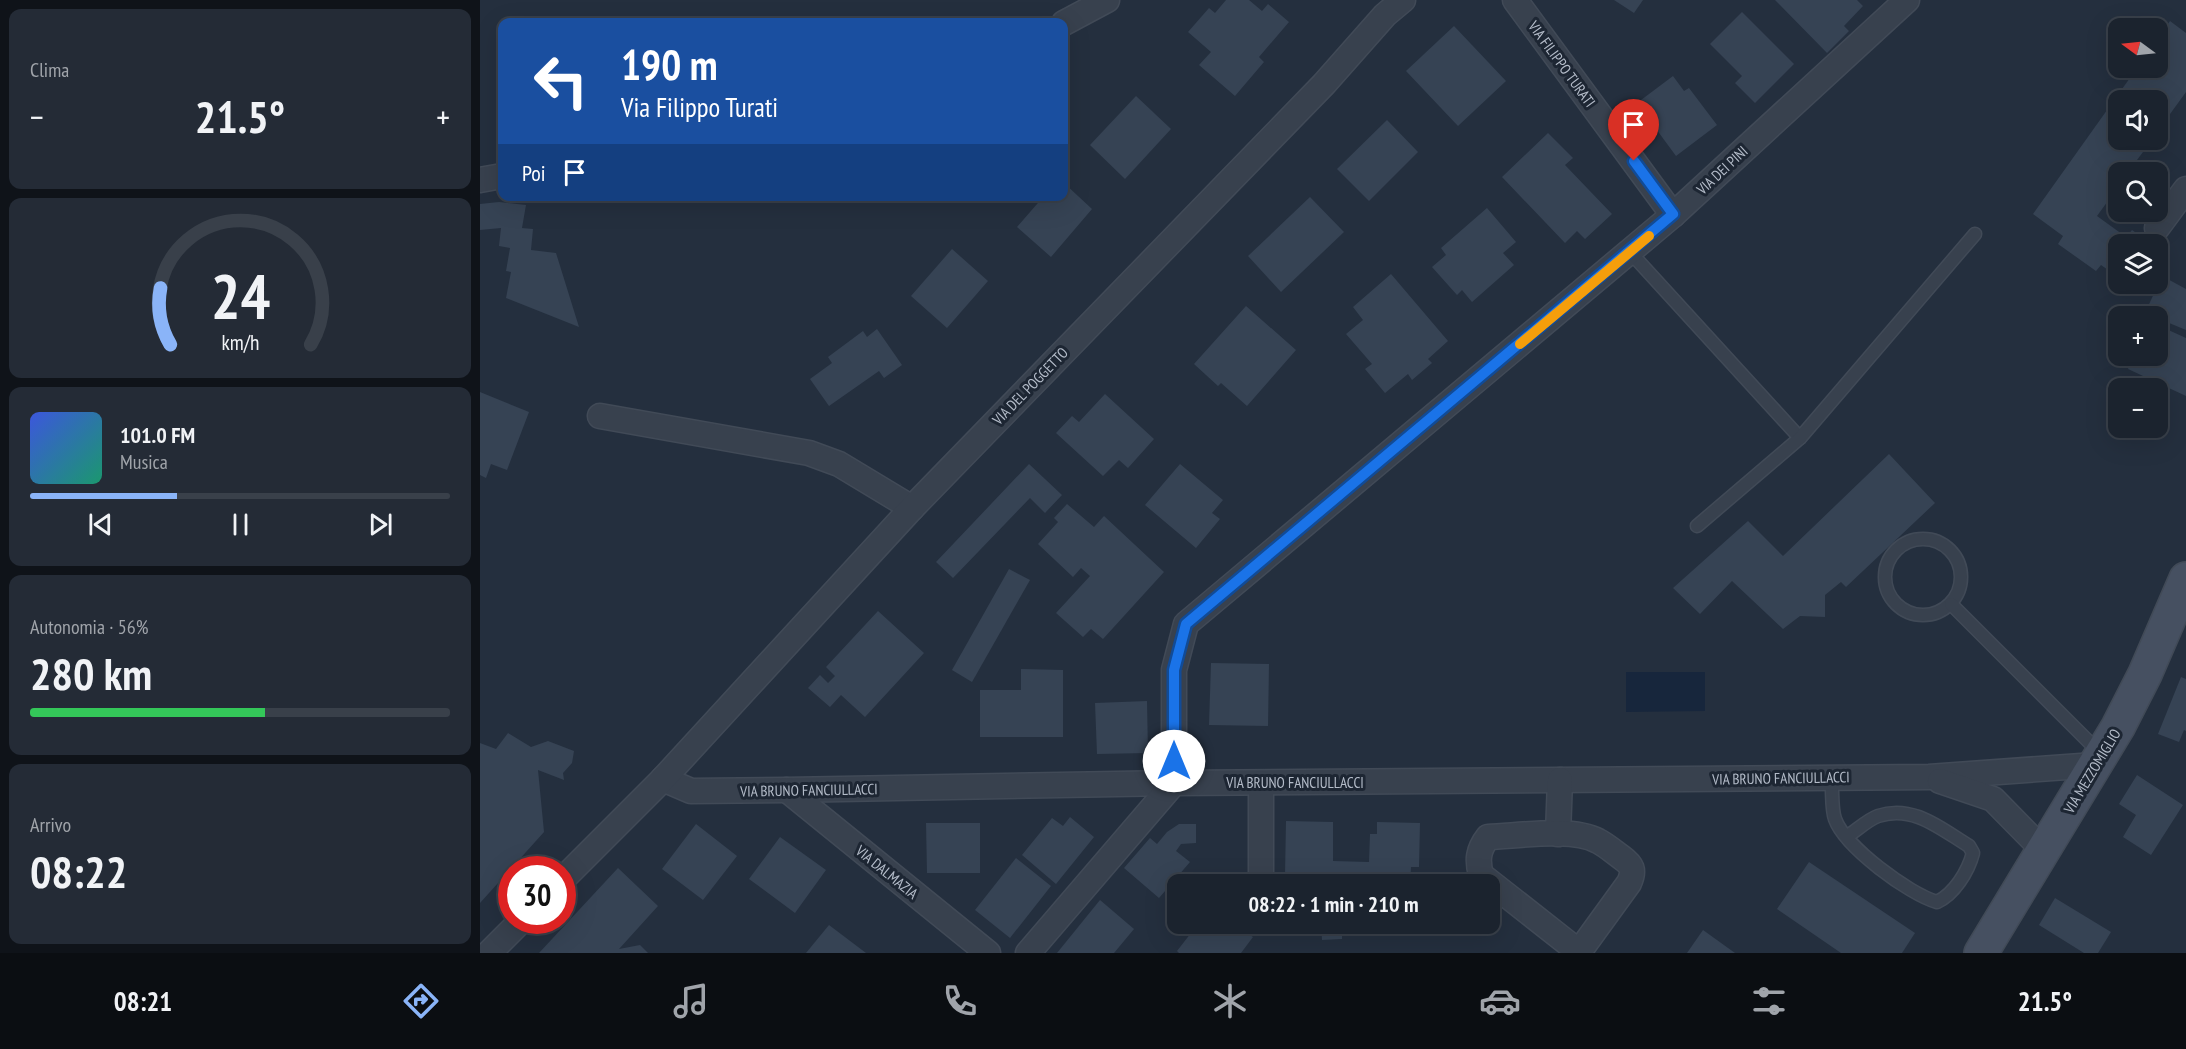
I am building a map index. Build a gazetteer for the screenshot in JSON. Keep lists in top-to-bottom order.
{
  "streets": {
    "main road": ["VIA MEZZOMIGLIO"],
    "street": [
      "VIA FILIPPO TURATI",
      "VIA DEI PINI",
      "VIA DEL POGGETTO",
      "VIA BRUNO FANCIULLACCI",
      "VIA DALMAZIA"
    ]
  },
  "crossings": [
    ["VIA FILIPPO TURATI", "VIA DEI PINI"],
    ["VIA DEI PINI", "VIA BRUNO FANCIULLACCI"],
    ["VIA DEL POGGETTO", "VIA BRUNO FANCIULLACCI"],
    ["VIA MEZZOMIGLIO", "VIA BRUNO FANCIULLACCI"],
    ["VIA BRUNO FANCIULLACCI", "VIA DALMAZIA"]
  ],
  "north": "left",
  "page": {
    "tile": [
      "Clima",
      ["Autonomia · 56%", "280 km"],
      ["Arrivo", "08:22"]
    ],
    "map_buttons": ["+", "−"],
    "turn": ["190 m", "Via Filippo Turati"],
    "heat": ["−", "21.5°", "+"],
    "then": "Poi",
    "song": ["101.0 FM", "Musica"],
    "limit": "30",
    "trip": "08:22 · 1 min · 210 m",
    "tabs": ["08:21", "21.5°"],
    "gauge": ["24", "km/h"]
  }
}
